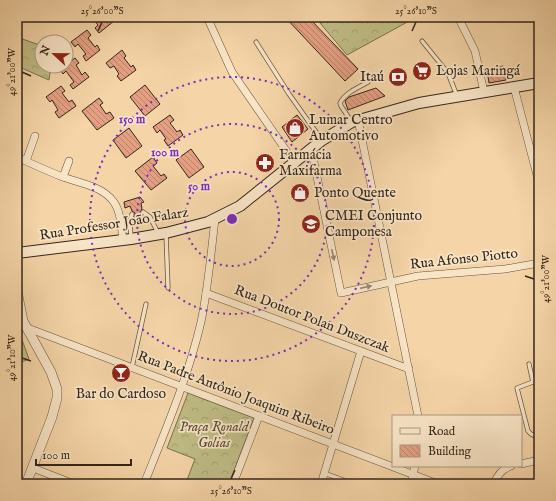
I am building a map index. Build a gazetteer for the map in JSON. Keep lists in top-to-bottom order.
{
  "streets": {
    "main road": ["Rua Professor João Falarz"],
    "street": ["Rua Afonso Piotto", "Rua Doutor Polan Duszczak", "Rua Padre Antônio Joaquim Ribeiro"]
  },
  "crossings": [
    ["Rua Professor João Falarz", "Rua Afonso Piotto"]
  ],
  "parks": ["Praça Ronald Golias"],
  "places": {
    "supermarket": ["Lojas Maringá"],
    "bank": ["Itaú"],
    "shop": ["Lumar Centro Automotivo", "Ponto Quente"],
    "pharmacy": ["Farmácia Maxifarma"],
    "school or university": ["CMEI Conjunto Camponesa"],
    "bar": ["Bar do Cardoso"]
  },
  "legend": ["Road", "Building"],
  "scale_bar": "100 m",
  "north": "left",
  "coordinates": [
    "25°26'00\"S",
    "25°26'10\"S",
    "49°21'00\"W",
    "49°21'10\"W"
  ],
  "rings": ["150 m", "100 m", "50 m"]
}
